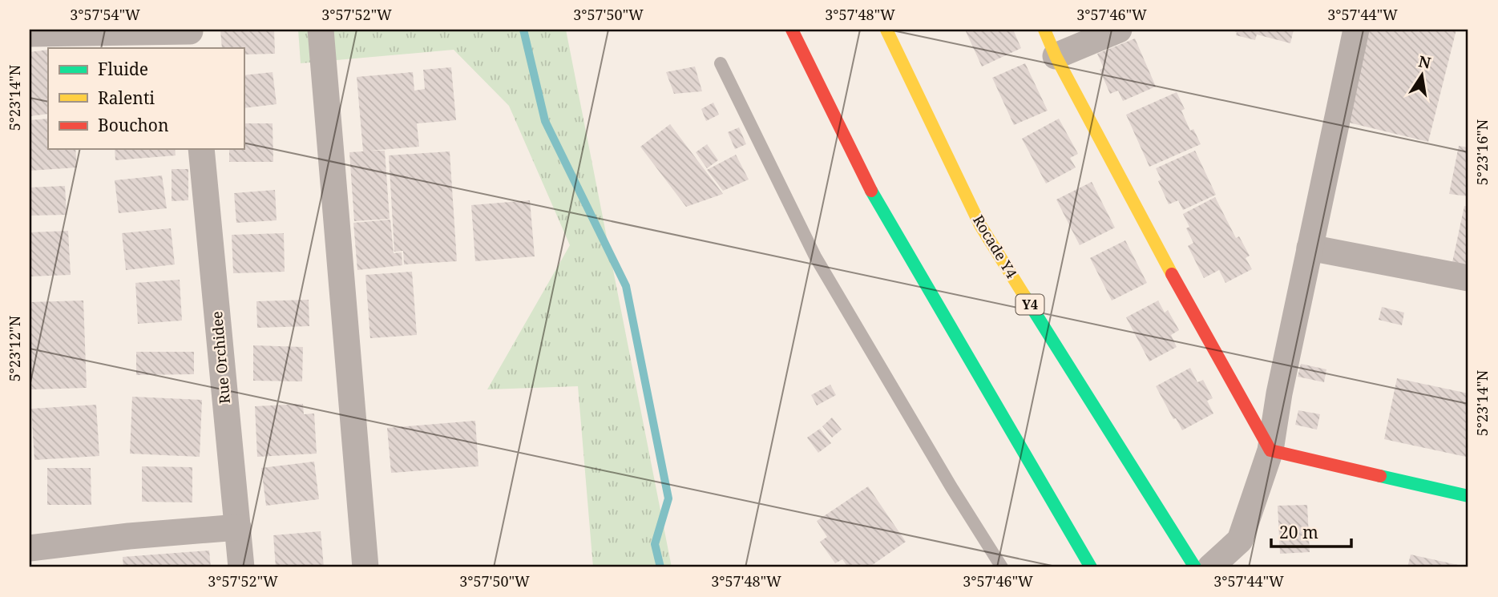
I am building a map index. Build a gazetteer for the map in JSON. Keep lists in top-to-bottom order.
{
  "streets": {
    "main road": ["Rocade Y4", "Y4"],
    "street": ["Rue Orchidee"]
  },
  "legend": ["Fluide", "Ralenti", "Bouchon"],
  "scale_bar": "20 m",
  "north": "top",
  "coordinates": [
    "3°57'54\"W",
    "3°57'52\"W",
    "3°57'50\"W",
    "3°57'48\"W",
    "3°57'46\"W",
    "3°57'44\"W",
    "5°23'14\"N",
    "5°23'16\"N",
    "5°23'12\"N"
  ]
}
